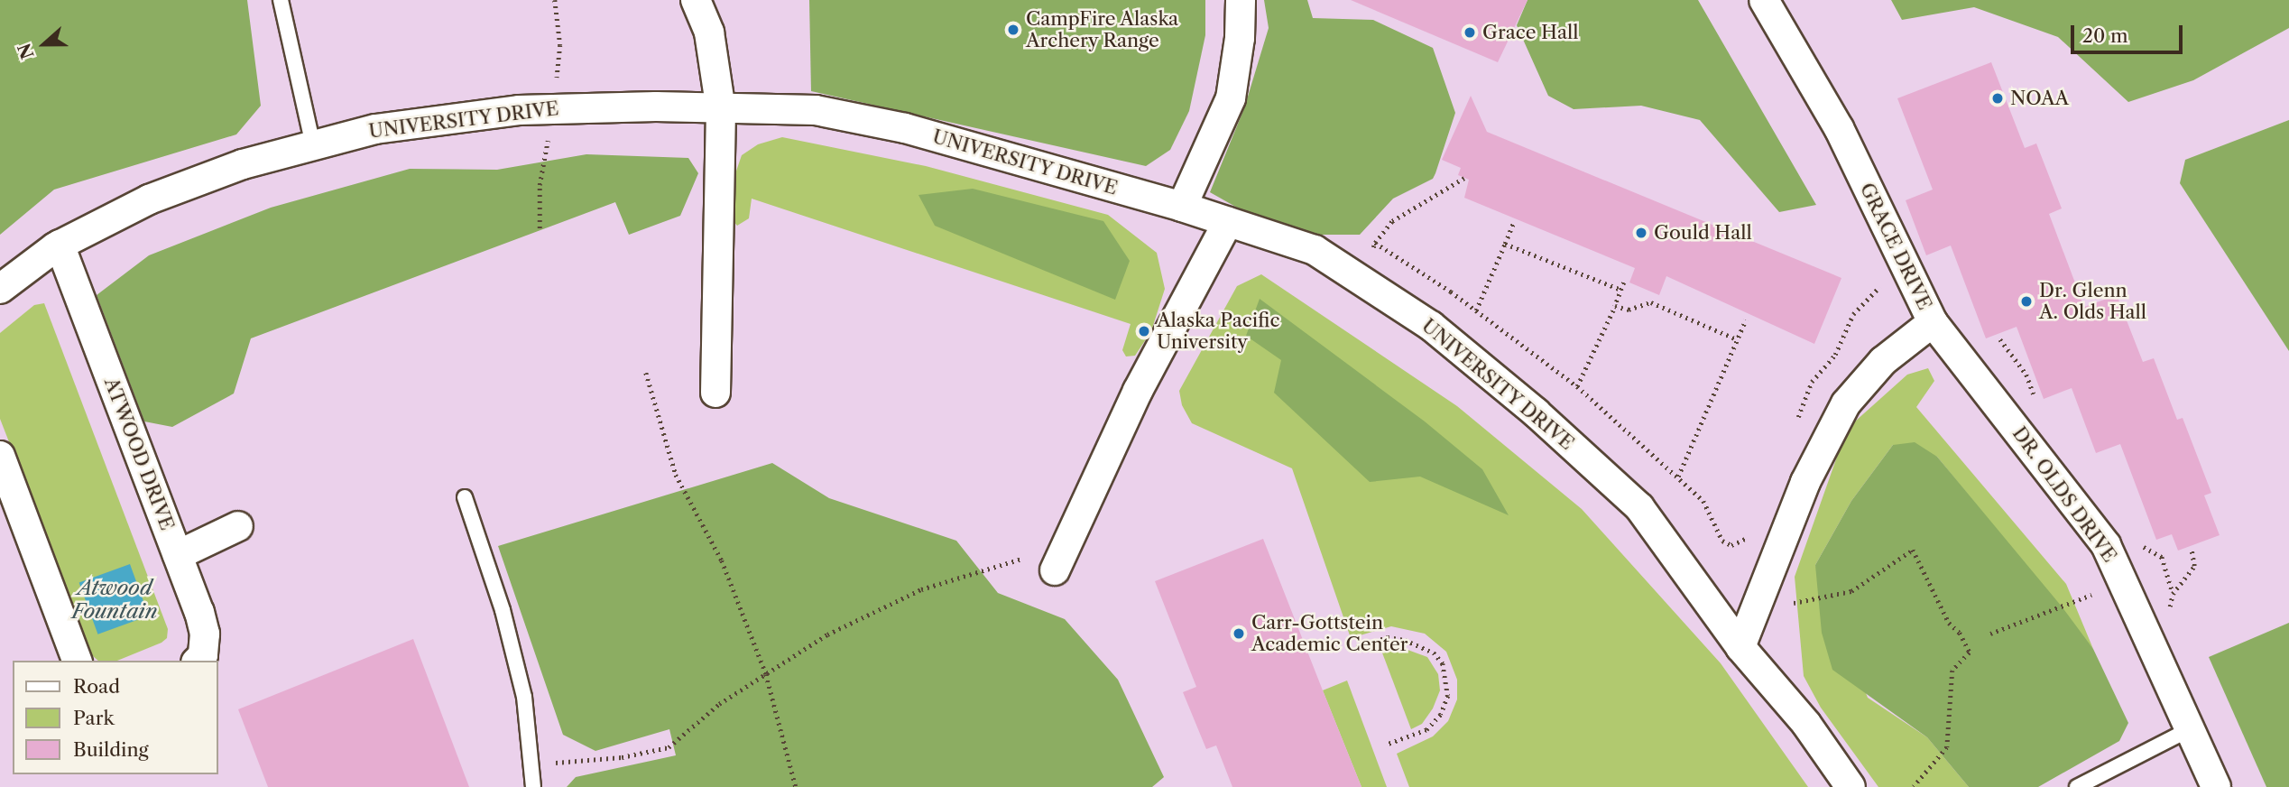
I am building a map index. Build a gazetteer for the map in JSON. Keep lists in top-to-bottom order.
{
  "streets": {
    "street": [
      "UNIVERSITY DRIVE",
      "GRACE DRIVE",
      "ATWOOD DRIVE",
      "DR. OLDS DRIVE"
    ]
  },
  "crossings": [
    ["UNIVERSITY DRIVE", "GRACE DRIVE"],
    ["UNIVERSITY DRIVE", "ATWOOD DRIVE"],
    ["GRACE DRIVE", "DR. OLDS DRIVE"]
  ],
  "water": ["Atwood Fountain"],
  "places": [
    "CampFire Alaska Archery Range",
    "Grace Hall",
    "NOAA",
    "Gould Hall",
    "Dr. Glenn A. Olds Hall",
    "Alaska Pacific University",
    "Carr-Gottstein Academic Center"
  ],
  "legend": ["Road", "Park", "Building"],
  "scale_bar": "20 m",
  "north": "left"
}
